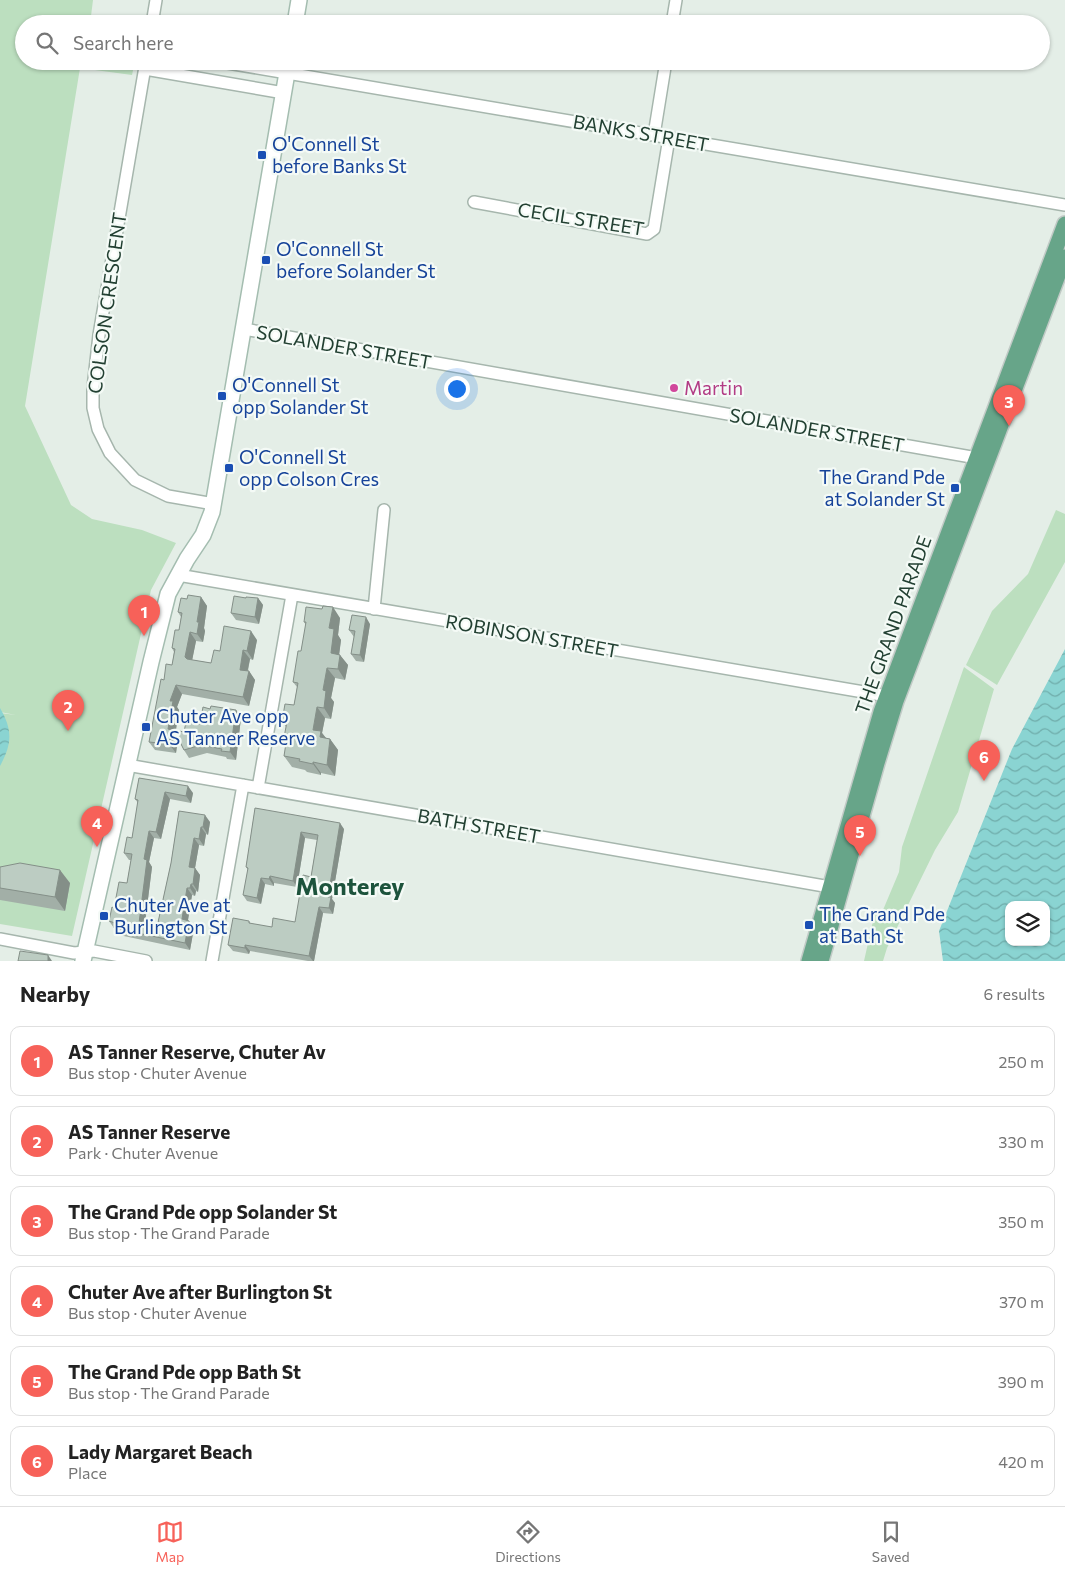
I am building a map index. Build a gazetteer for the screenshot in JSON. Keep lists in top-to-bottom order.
{
  "streets": {
    "main road": ["THE GRAND PARADE"],
    "street": [
      "BANKS STREET",
      "CECIL STREET",
      "COLSON CRESCENT",
      "SOLANDER STREET",
      "ROBINSON STREET",
      "BATH STREET"
    ]
  },
  "crossings": [
    ["BANKS STREET", "CECIL STREET"],
    ["SOLANDER STREET", "THE GRAND PARADE"],
    ["THE GRAND PARADE", "ROBINSON STREET"],
    ["THE GRAND PARADE", "BATH STREET"]
  ],
  "districts": ["Monterey"],
  "places": {
    "transit": [
      "O'Connell St before Banks St",
      "O'Connell St before Solander St",
      "O'Connell St opp Solander St",
      "O'Connell St opp Colson Cres",
      "The Grand Pde at Solander St",
      "Chuter Ave opp AS Tanner Reserve",
      "Chuter Ave at Burlington St",
      "The Grand Pde at Bath St"
    ],
    "other": ["Martin"]
  },
  "page": {
    "search": "Search here",
    "pins": [
      "3",
      "1",
      "2",
      "6",
      "4",
      "5"
    ],
    "heading": ["Nearby", "6 results"],
    "list": [
      {
        "mark": "1",
        "name": "AS Tanner Reserve, Chuter Av",
        "note": "Bus stop · Chuter Avenue",
        "value": "250 m"
      },
      {
        "mark": "2",
        "name": "AS Tanner Reserve",
        "note": "Park · Chuter Avenue",
        "value": "330 m"
      },
      {
        "mark": "3",
        "name": "The Grand Pde opp Solander St",
        "note": "Bus stop · The Grand Parade",
        "value": "350 m"
      },
      {
        "mark": "4",
        "name": "Chuter Ave after Burlington St",
        "note": "Bus stop · Chuter Avenue",
        "value": "370 m"
      },
      {
        "mark": "5",
        "name": "The Grand Pde opp Bath St",
        "note": "Bus stop · The Grand Parade",
        "value": "390 m"
      },
      {
        "mark": "6",
        "name": "Lady Margaret Beach",
        "note": "Place",
        "value": "420 m"
      }
    ],
    "nav": ["Map", "Directions", "Saved"]
  }
}
